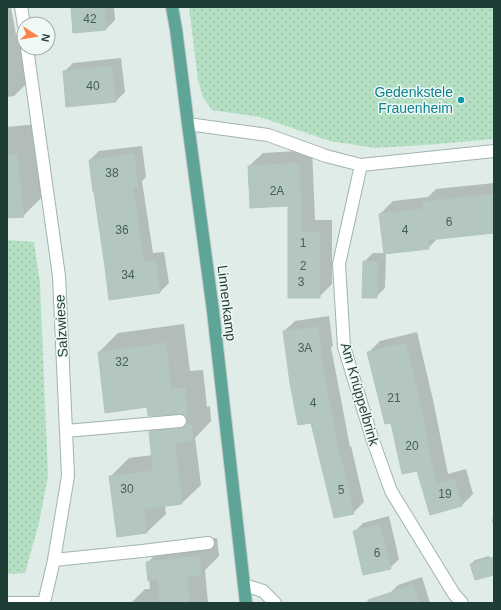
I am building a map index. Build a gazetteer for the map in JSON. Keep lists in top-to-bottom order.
{
  "streets": {
    "main road": ["Linnenkamp"],
    "street": ["Salzwiese", "Am Knüppelbrink"]
  },
  "places": ["Gedenkstele Frauenheim"],
  "house_numbers": [
    "42",
    "40",
    "38",
    "2A",
    "6",
    "36",
    "4",
    "1",
    "2",
    "34",
    "3",
    "3A",
    "32",
    "21",
    "4",
    "20",
    "30",
    "5",
    "19",
    "6"
  ],
  "north": "right"
}
